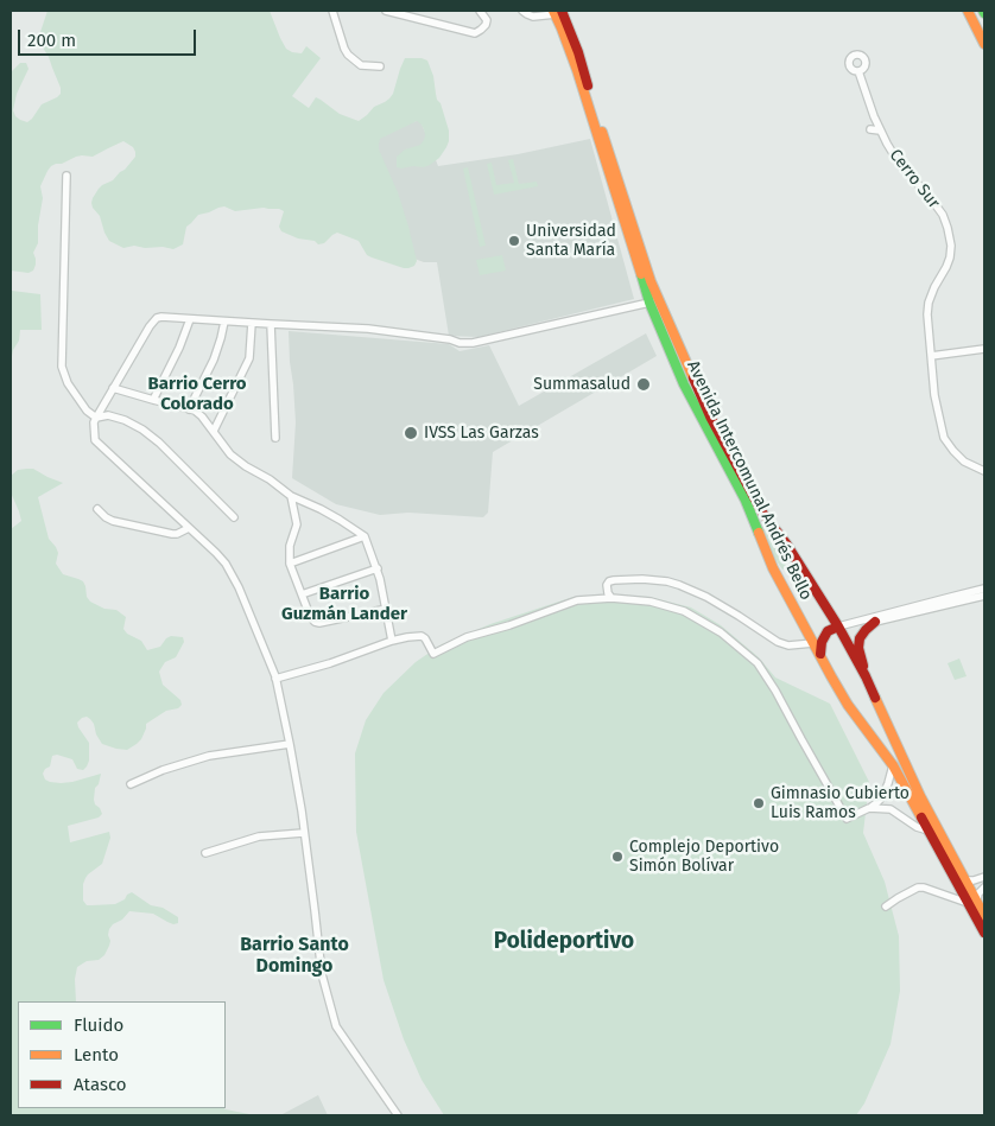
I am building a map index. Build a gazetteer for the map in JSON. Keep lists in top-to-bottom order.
{
  "streets": {
    "main road": ["Avenida Intercomunal Andrés Bello"],
    "street": ["Cerro Sur"]
  },
  "districts": [
    "Barrio Cerro Colorado",
    "Barrio Guzmán Lander",
    "Polideportivo",
    "Barrio Santo Domingo"
  ],
  "places": [
    "Universidad Santa María",
    "Summasalud",
    "IVSS Las Garzas",
    "Gimnasio Cubierto Luis Ramos",
    "Complejo Deportivo Simón Bolívar"
  ],
  "legend": ["Fluido", "Lento", "Atasco"],
  "scale_bar": "200 m"
}
